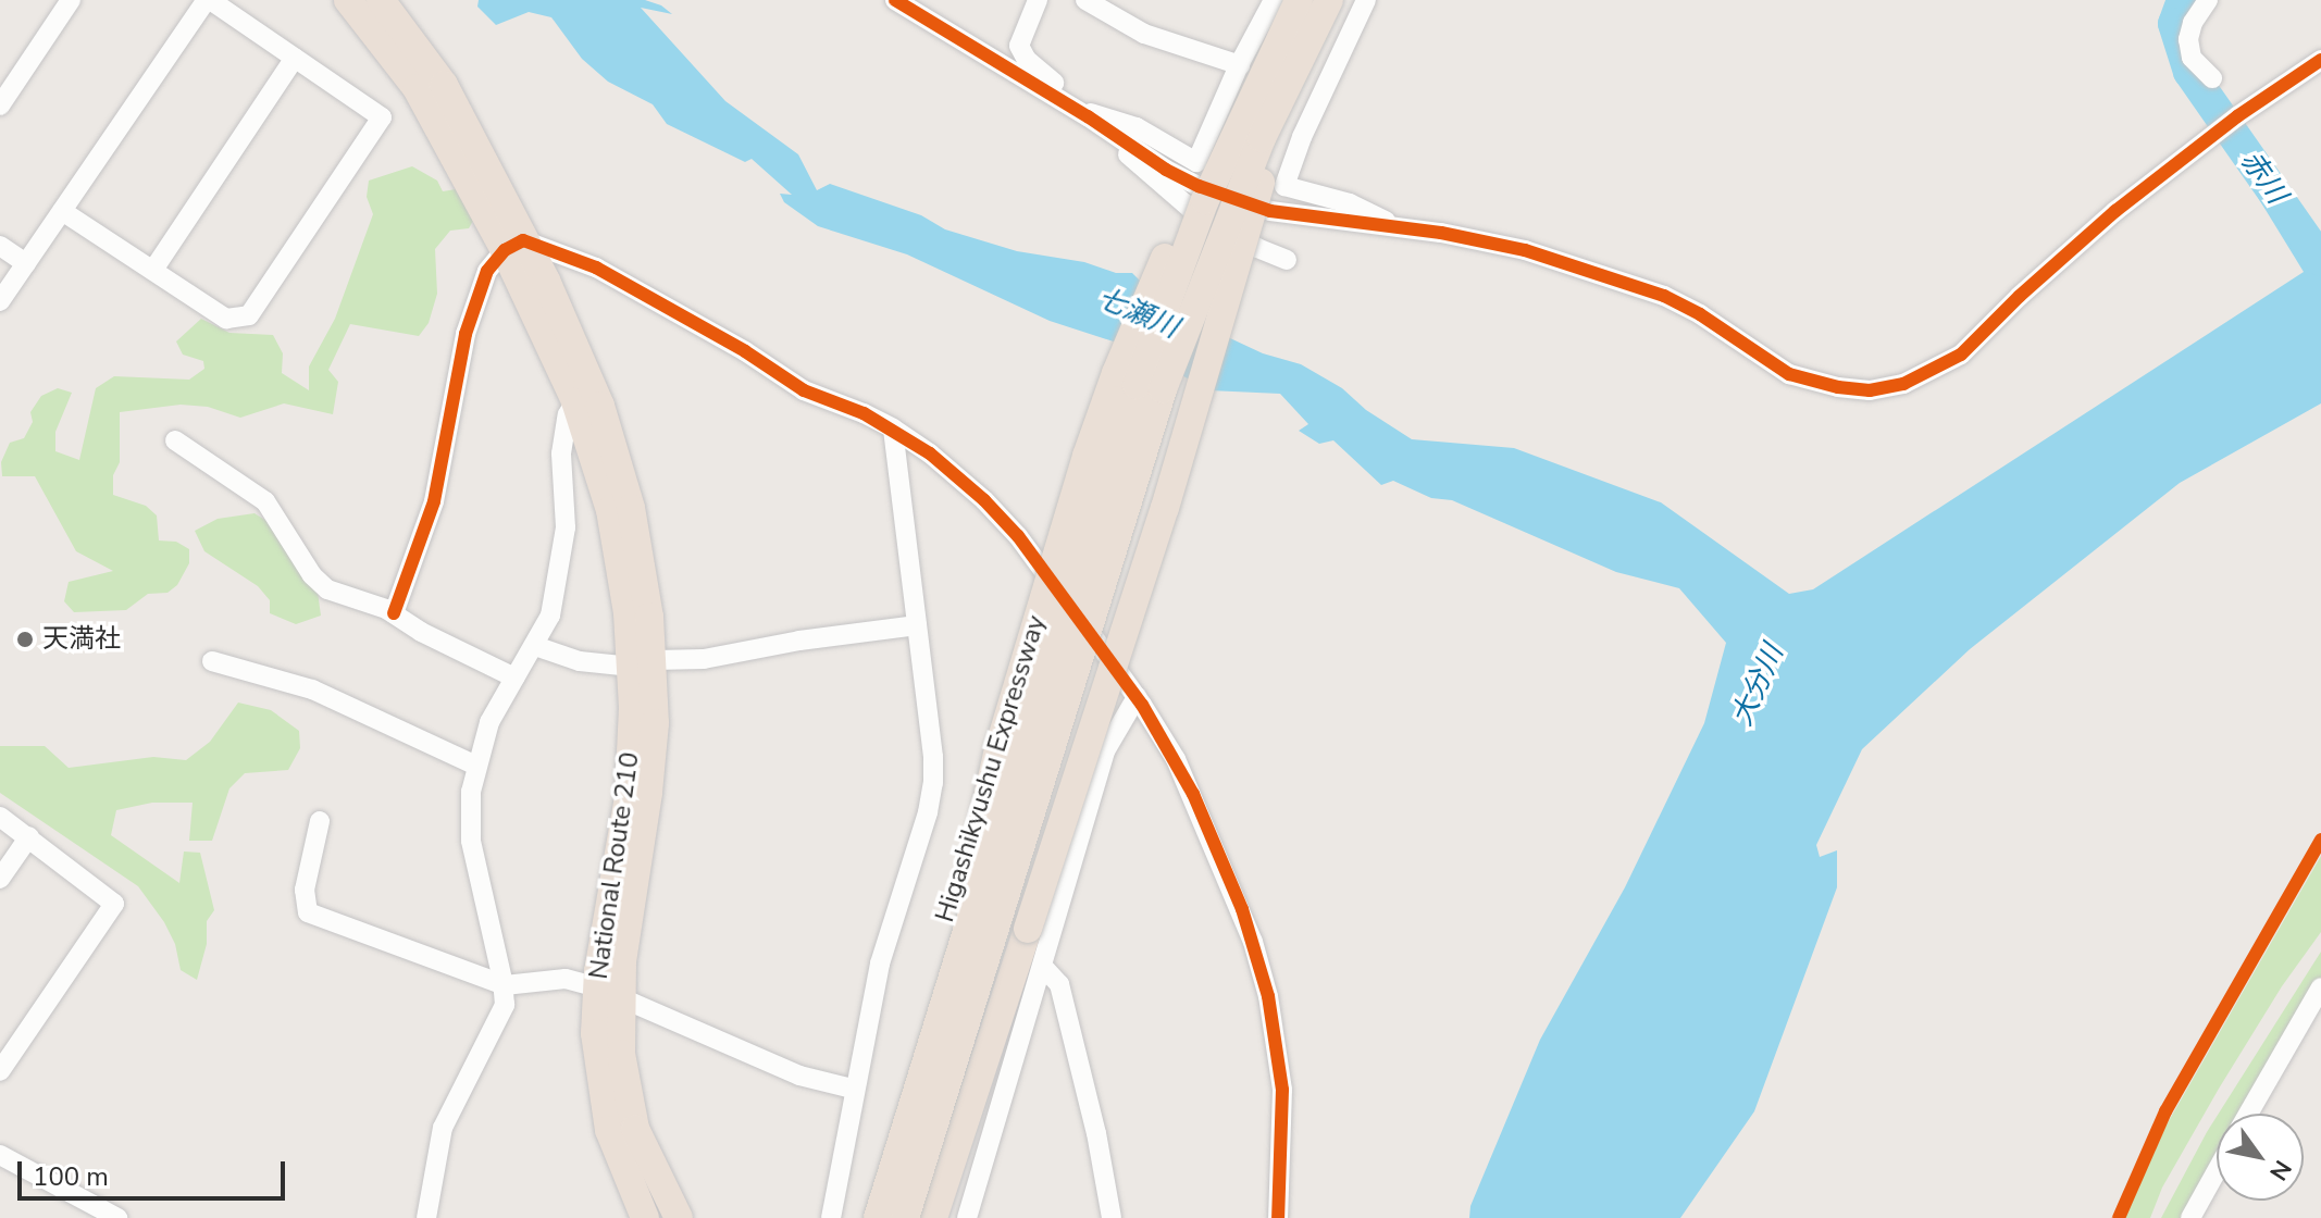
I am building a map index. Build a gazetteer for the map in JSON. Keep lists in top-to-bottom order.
{
  "streets": {
    "highway": ["Higashikyushu Expressway", "National Route 210"]
  },
  "water": ["赤川", "七瀬川", "大分川"],
  "places": ["天満社"],
  "scale_bar": "100 m",
  "north": "bottom right"
}
